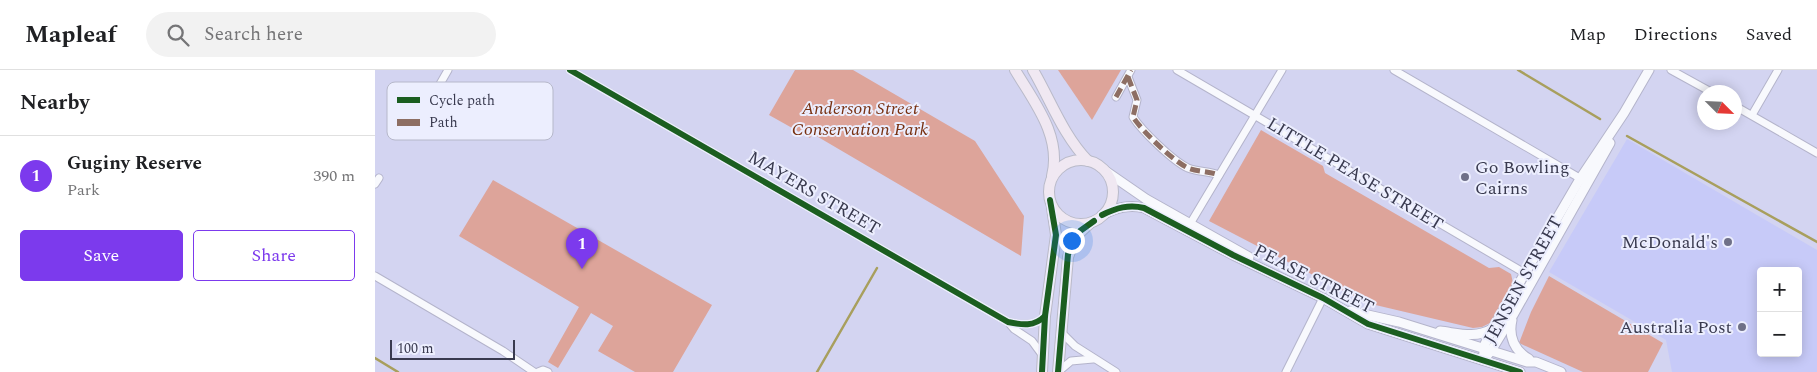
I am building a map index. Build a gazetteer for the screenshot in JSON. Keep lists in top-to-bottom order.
{
  "streets": {
    "street": [
      "LITTLE PEASE STREET",
      "MAYERS STREET",
      "PEASE STREET",
      "JENSEN STREET"
    ]
  },
  "crossings": [
    ["LITTLE PEASE STREET", "JENSEN STREET"],
    ["PEASE STREET", "JENSEN STREET"]
  ],
  "parks": ["Anderson Street Conservation Park"],
  "places": ["Go Bowling Cairns", "McDonald's", "Australia Post"],
  "legend": ["Cycle path", "Path"],
  "scale_bar": "100 m",
  "north": "bottom right",
  "page": {
    "header": "Mapleaf",
    "search": "Search here",
    "nav": ["Map", "Directions", "Saved"],
    "heading": "Nearby",
    "list": [
      {
        "mark": "1",
        "name": "Guginy Reserve",
        "note": "Park",
        "value": "390 m"
      }
    ],
    "buttons": ["Save", "Share"],
    "pins": "1",
    "map_buttons": ["+", "−"],
    "scale": "100 m"
  }
}
